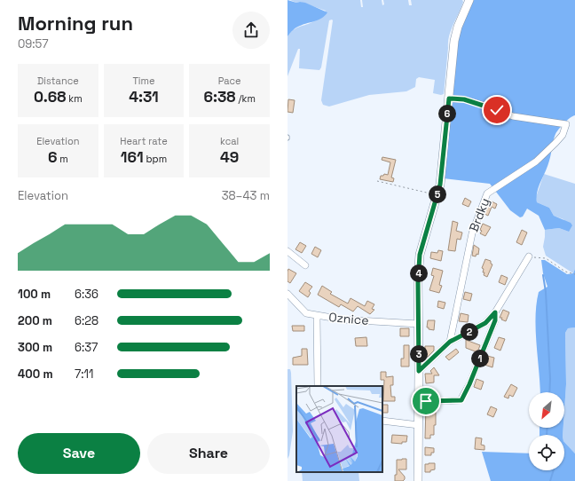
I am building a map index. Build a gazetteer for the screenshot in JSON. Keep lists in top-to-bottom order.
{
  "streets": {
    "street": ["Brdky", "Oznice"]
  },
  "north": "bottom left",
  "page": {
    "heading": ["Morning run", "09:57"],
    "stats": [
      ["Distance", "0.68 km"],
      ["Time", "4:31"],
      ["Pace", "6:38 /km"],
      ["Elevation", "6 m"],
      ["Heart rate", "161 bpm"],
      ["kcal", "49"]
    ],
    "pins": [
      "6",
      "5",
      "4",
      "2",
      "3",
      "1"
    ],
    "chart": ["Elevation", "38–43 m"],
    "list": [
      {
        "name": "100 m",
        "note": "6:36"
      },
      {
        "name": "200 m",
        "note": "6:28"
      },
      {
        "name": "300 m",
        "note": "6:37"
      },
      {
        "name": "400 m",
        "note": "7:11"
      }
    ],
    "buttons": ["Save", "Share"]
  }
}
